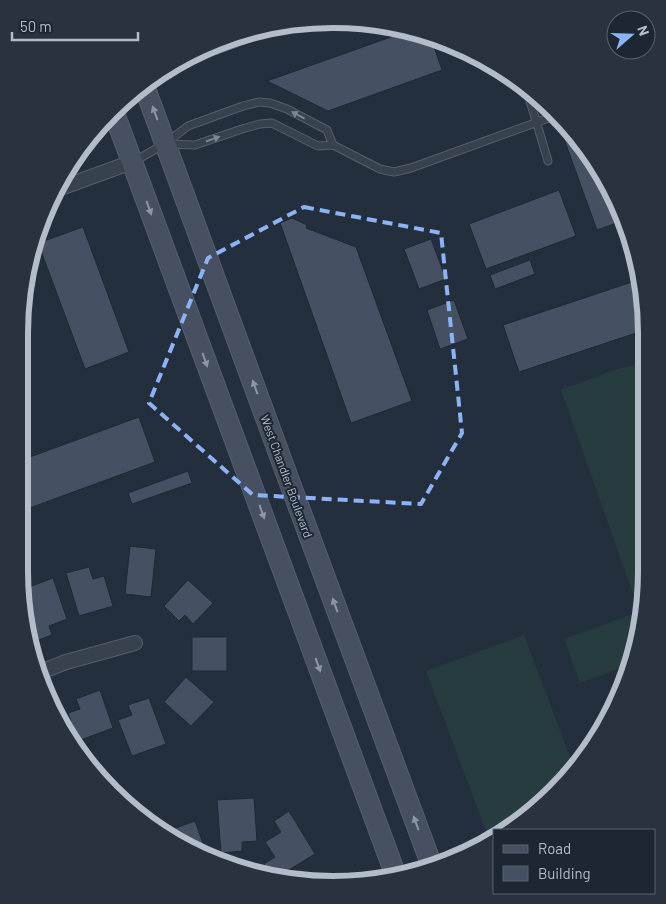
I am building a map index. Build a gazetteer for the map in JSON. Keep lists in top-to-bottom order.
{
  "streets": {
    "main road": ["West Chandler Boulevard"]
  },
  "legend": ["Road", "Building"],
  "scale_bar": "50 m",
  "north": "right"
}
